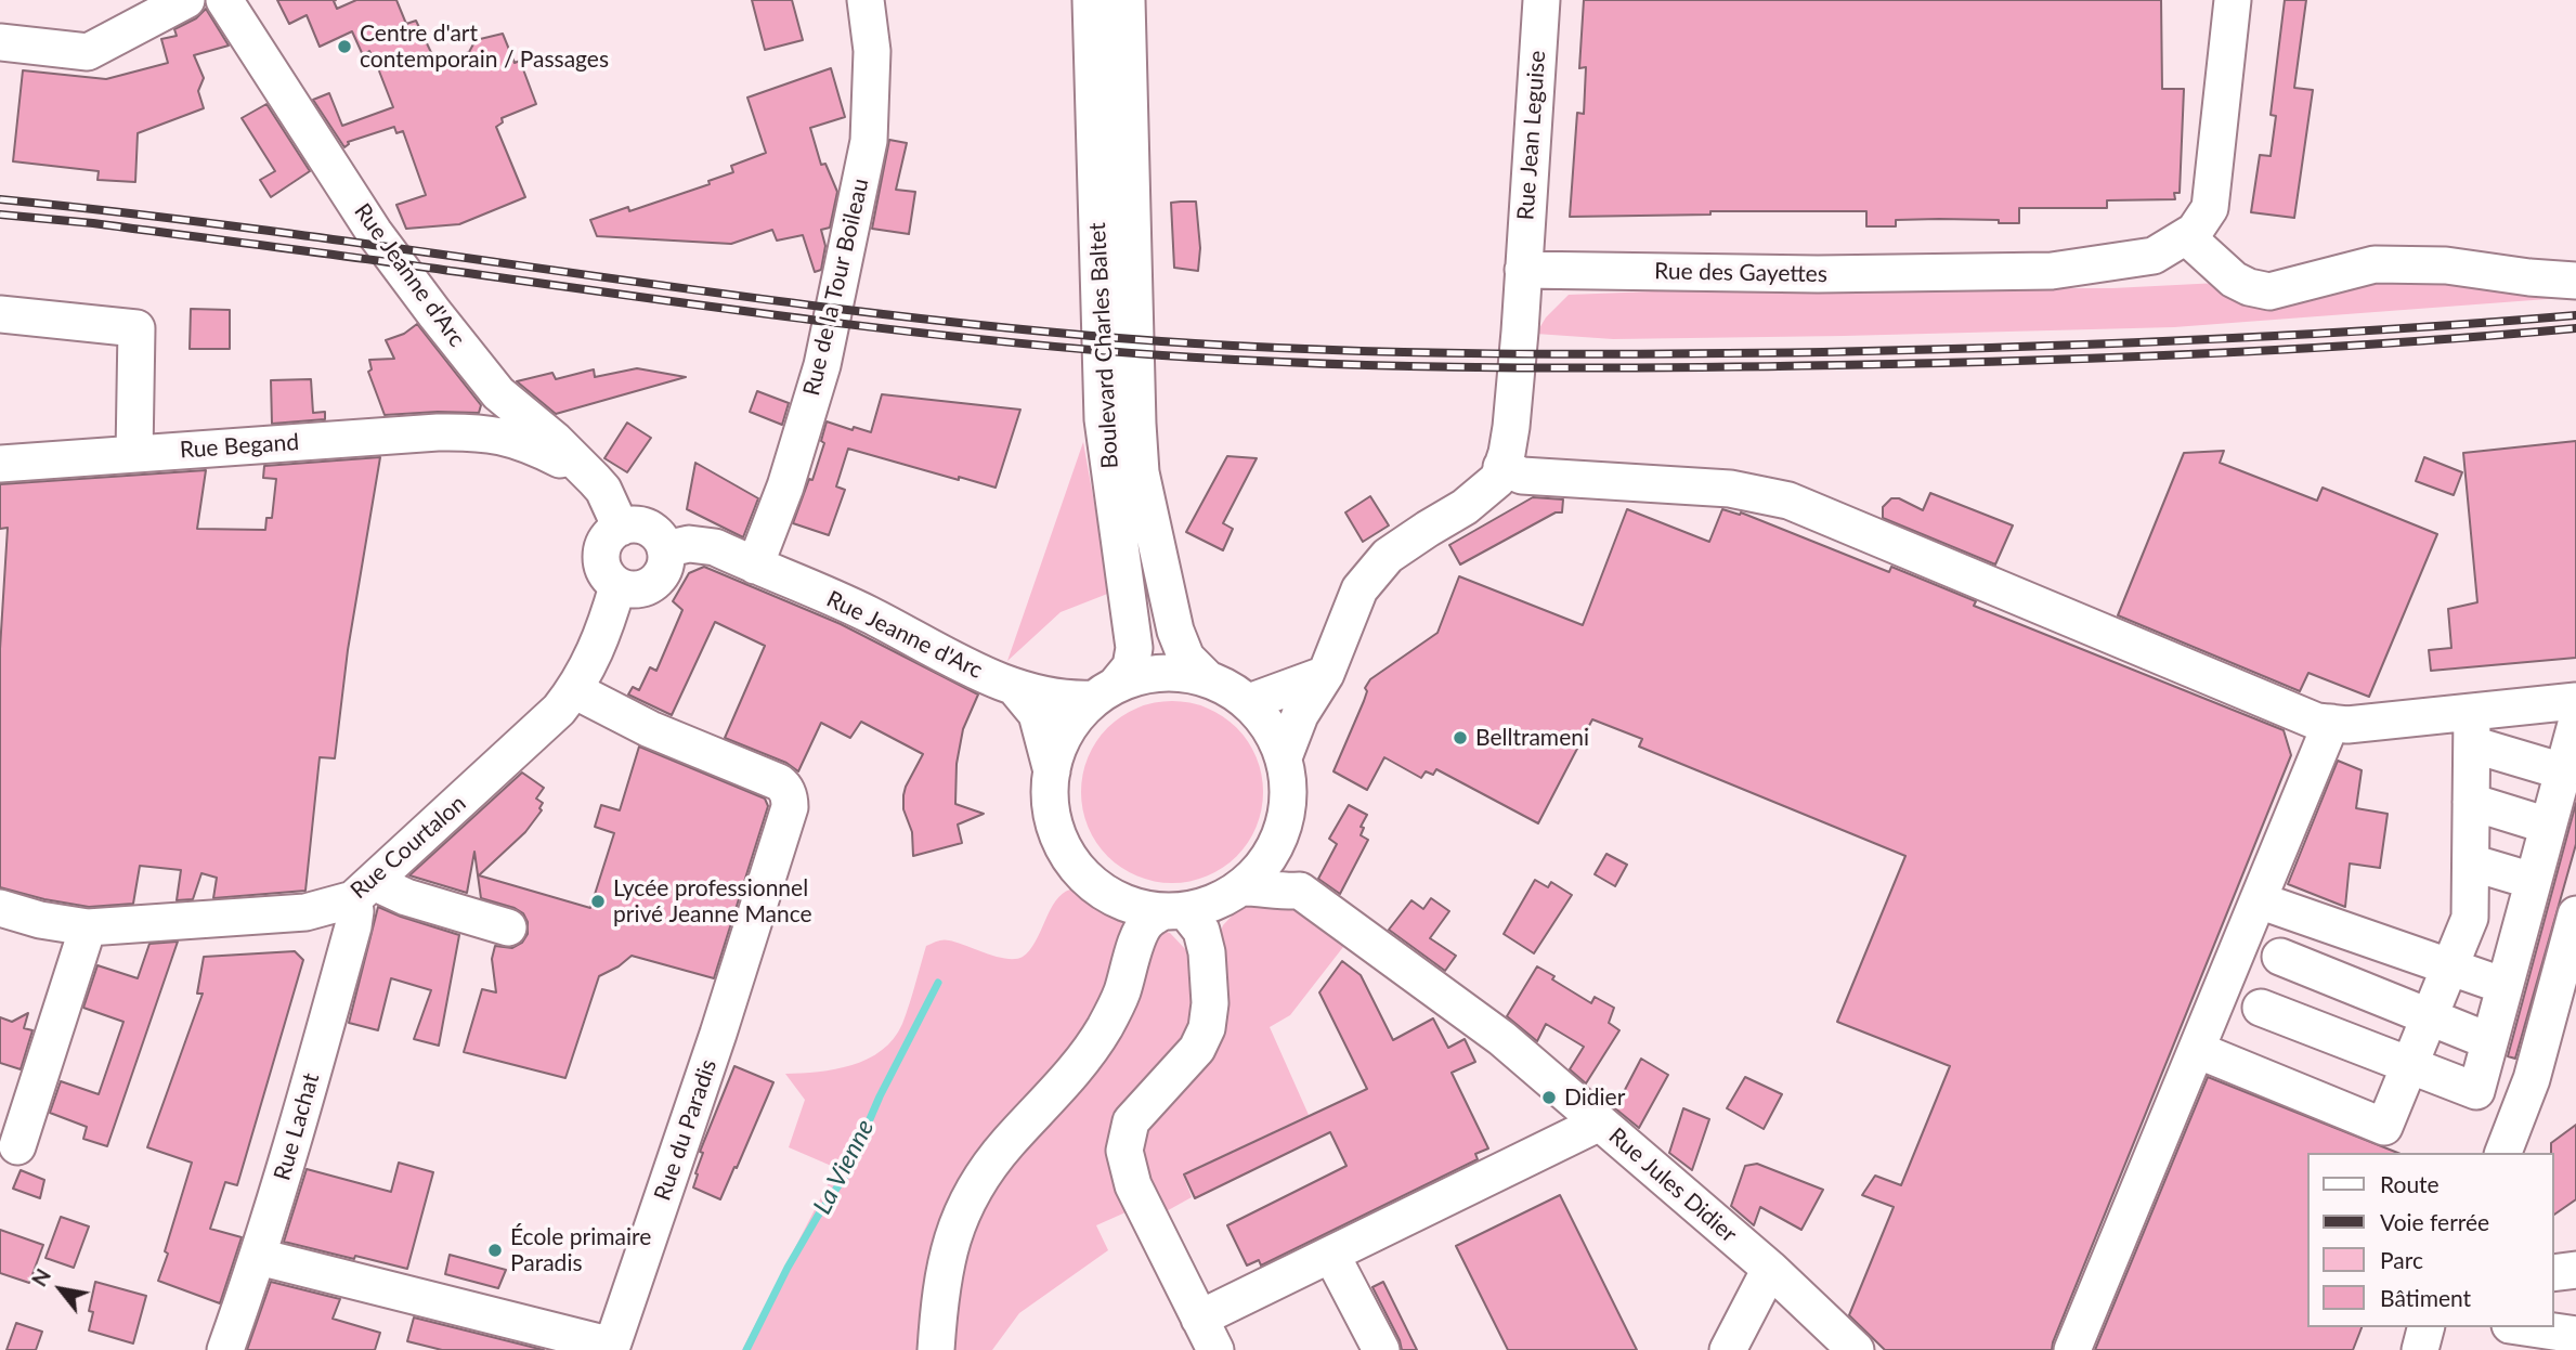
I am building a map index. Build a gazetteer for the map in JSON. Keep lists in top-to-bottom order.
{
  "streets": {
    "street": [
      "Rue Jean Leguise",
      "Rue des Gayettes",
      "Rue Jeanne d'Arc",
      "Rue de la Tour Boileau",
      "Boulevard Charles Baltet",
      "Rue Begand",
      "Rue Courtalon",
      "Rue Lachat",
      "Rue du Paradis",
      "Rue Jules Didier"
    ]
  },
  "crossings": [
    ["Rue Jean Leguise", "Rue des Gayettes"],
    ["Rue Jeanne d'Arc", "Rue de la Tour Boileau"],
    ["Rue Jeanne d'Arc", "Boulevard Charles Baltet"],
    ["Rue Jeanne d'Arc", "Rue Begand"],
    ["Rue Jeanne d'Arc", "Rue Courtalon"],
    ["Rue Courtalon", "Rue Lachat"],
    ["Rue Courtalon", "Rue du Paradis"],
    ["Rue Lachat", "Rue du Paradis"]
  ],
  "water": ["La Vienne"],
  "places": [
    "Centre d'art contemporain / Passages",
    "Belltrameni",
    "Lycée professionnel privé Jeanne Mance",
    "Didier",
    "École primaire Paradis"
  ],
  "legend": [
    "Route",
    "Voie ferrée",
    "Parc",
    "Bâtiment"
  ],
  "north": "top left"
}
